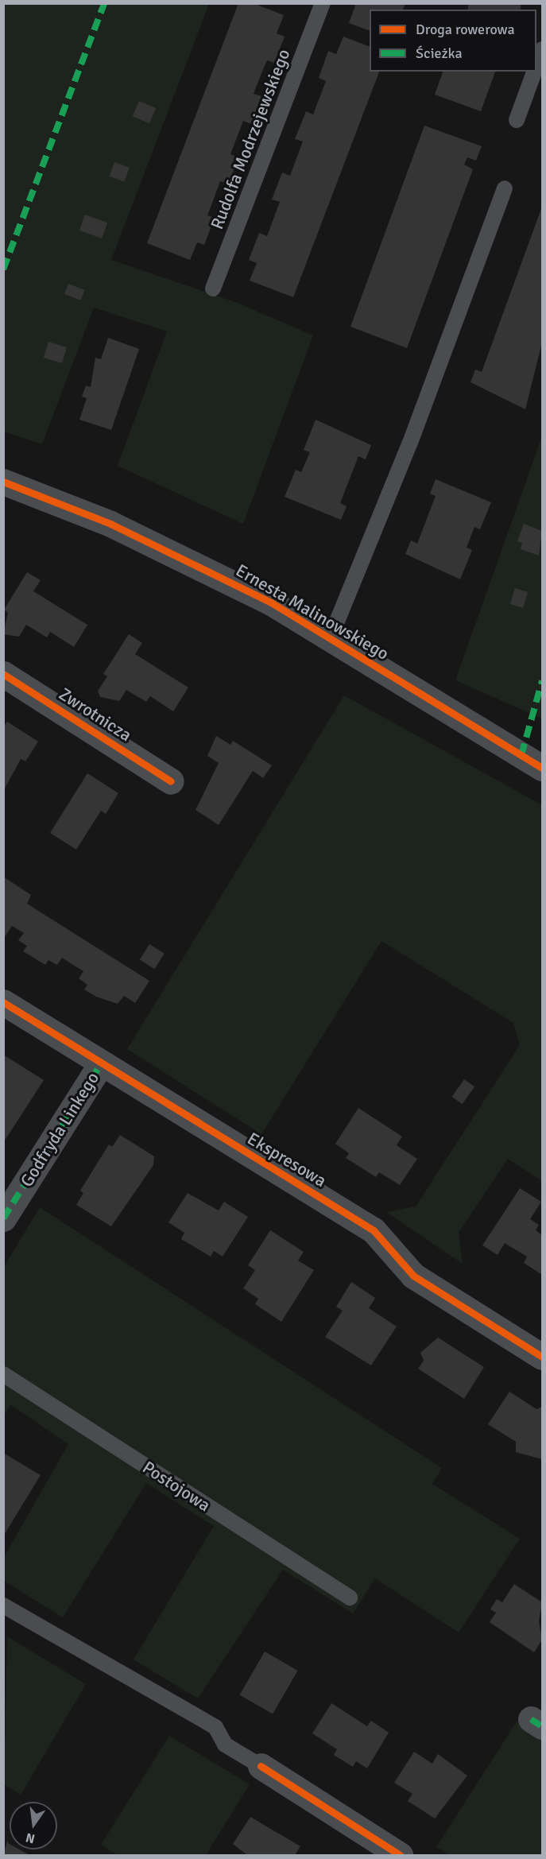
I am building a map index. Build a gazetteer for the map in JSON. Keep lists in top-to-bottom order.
{
  "streets": {
    "street": [
      "Ernesta Malinowskiego",
      "Zwrotnicza",
      "Godfryda Linkego",
      "Ekspresowa"
    ],
    "lane": ["Rudolfa Modrzejewskiego", "Postojowa"]
  },
  "crossings": [
    ["Godfryda Linkego", "Ekspresowa"]
  ],
  "legend": ["Droga rowerowa", "Ścieżka"],
  "north": "bottom"
}
